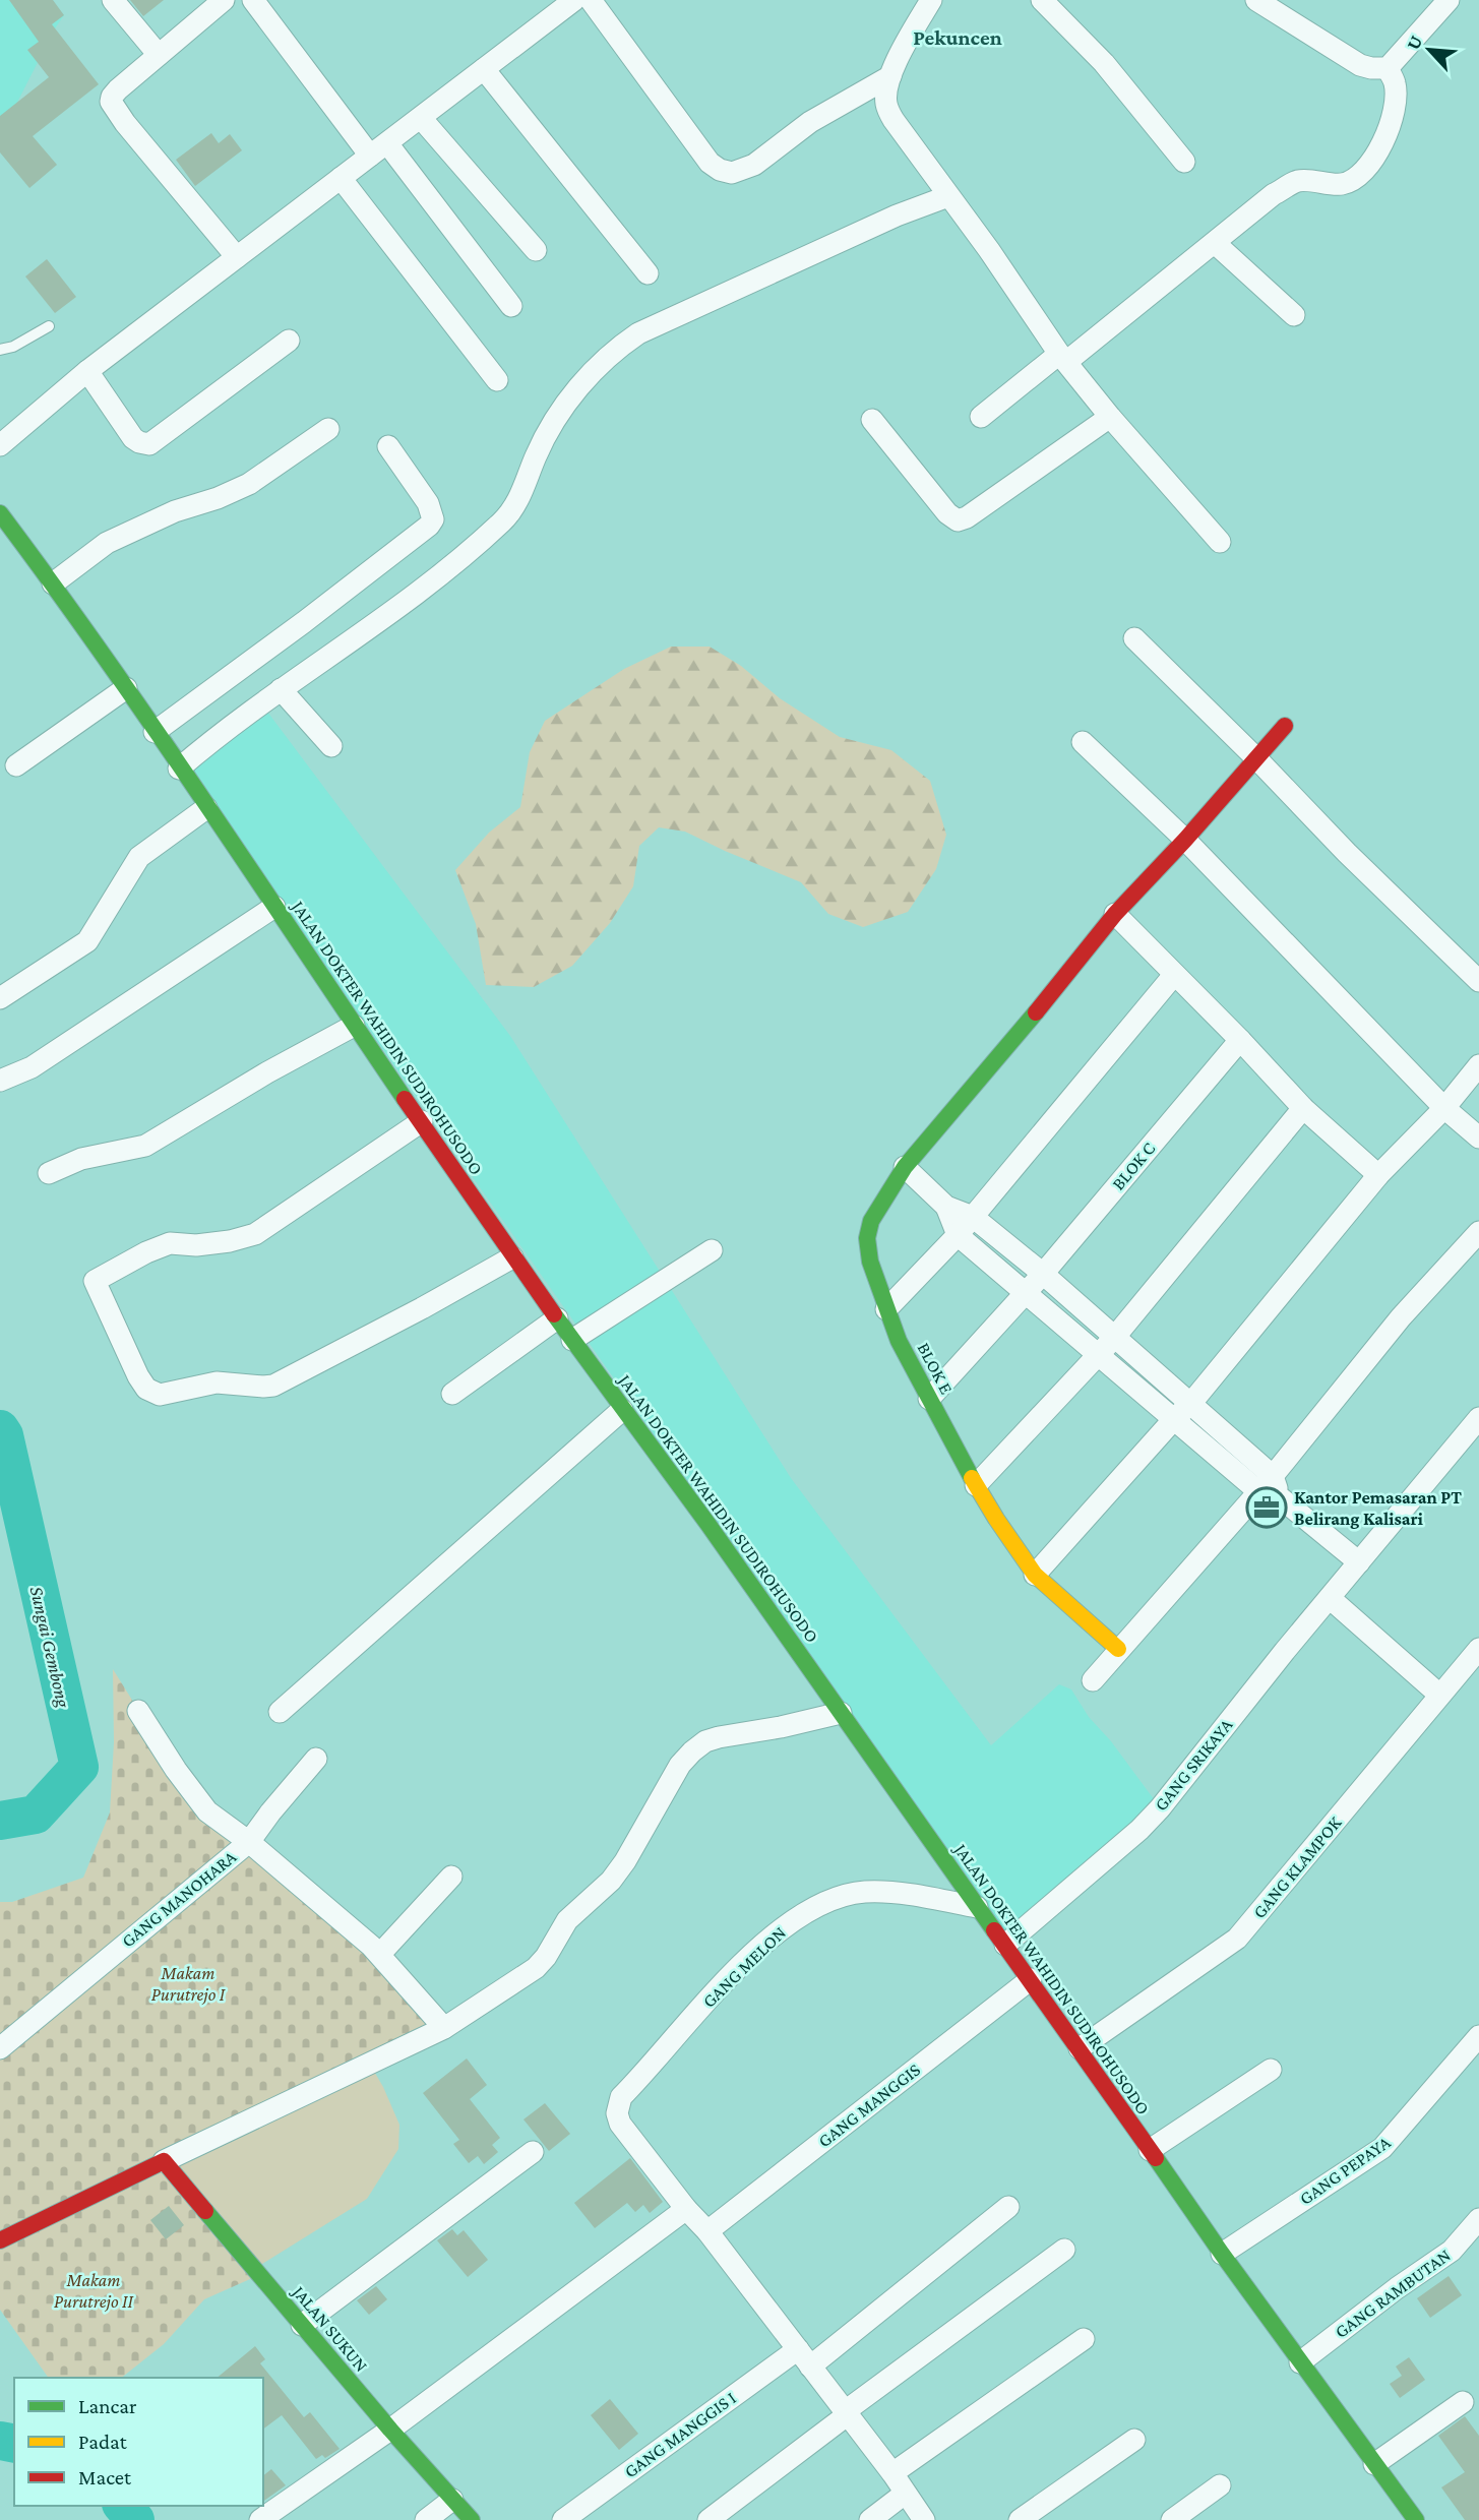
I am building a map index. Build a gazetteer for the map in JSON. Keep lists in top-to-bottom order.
{
  "streets": {
    "main road": ["JALAN DOKTER WAHIDIN SUDIROHUSODO", "BLOK E", "JALAN SUKUN"],
    "street": [
      "BLOK C",
      "GANG SRIKAYA",
      "GANG KLAMPOK",
      "GANG MANOHARA",
      "GANG MELON",
      "GANG MANGGIS",
      "GANG PEPAYA",
      "GANG RAMBUTAN",
      "GANG MANGGIS I"
    ]
  },
  "crossings": [
    ["JALAN DOKTER WAHIDIN SUDIROHUSODO", "GANG SRIKAYA"],
    ["JALAN DOKTER WAHIDIN SUDIROHUSODO", "GANG KLAMPOK"],
    ["JALAN DOKTER WAHIDIN SUDIROHUSODO", "GANG MELON"],
    ["JALAN DOKTER WAHIDIN SUDIROHUSODO", "GANG MANGGIS"],
    ["JALAN DOKTER WAHIDIN SUDIROHUSODO", "GANG PEPAYA"],
    ["JALAN DOKTER WAHIDIN SUDIROHUSODO", "GANG RAMBUTAN"],
    ["BLOK C", "BLOK E"]
  ],
  "districts": ["Pekuncen"],
  "water": ["Sungai Gembong"],
  "parks": ["Makam Purutrejo I", "Makam Purutrejo II"],
  "places": {
    "office": ["Kantor Pemasaran PT Belirang Kalisari"]
  },
  "legend": ["Lancar", "Padat", "Macet"],
  "north": "top left"
}
